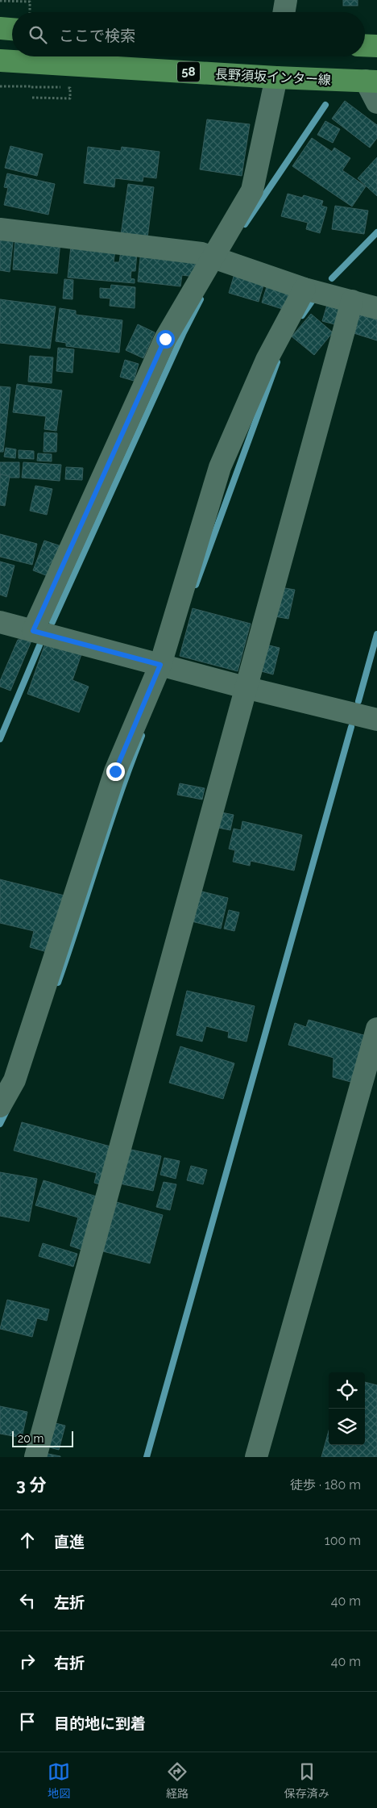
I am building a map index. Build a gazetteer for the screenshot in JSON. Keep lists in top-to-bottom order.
{
  "streets": {
    "main road": ["58", "長野須坂インター線"]
  },
  "scale_bar": "20 m",
  "page": {
    "search": "ここで検索",
    "scale": "20 m",
    "heading": ["3 分", "徒歩 · 180 m"],
    "list": [
      ["直進", "100 m"],
      ["左折", "40 m"],
      ["右折", "40 m"],
      "目的地に到着"
    ],
    "nav": ["地図", "経路", "保存済み"]
  }
}
